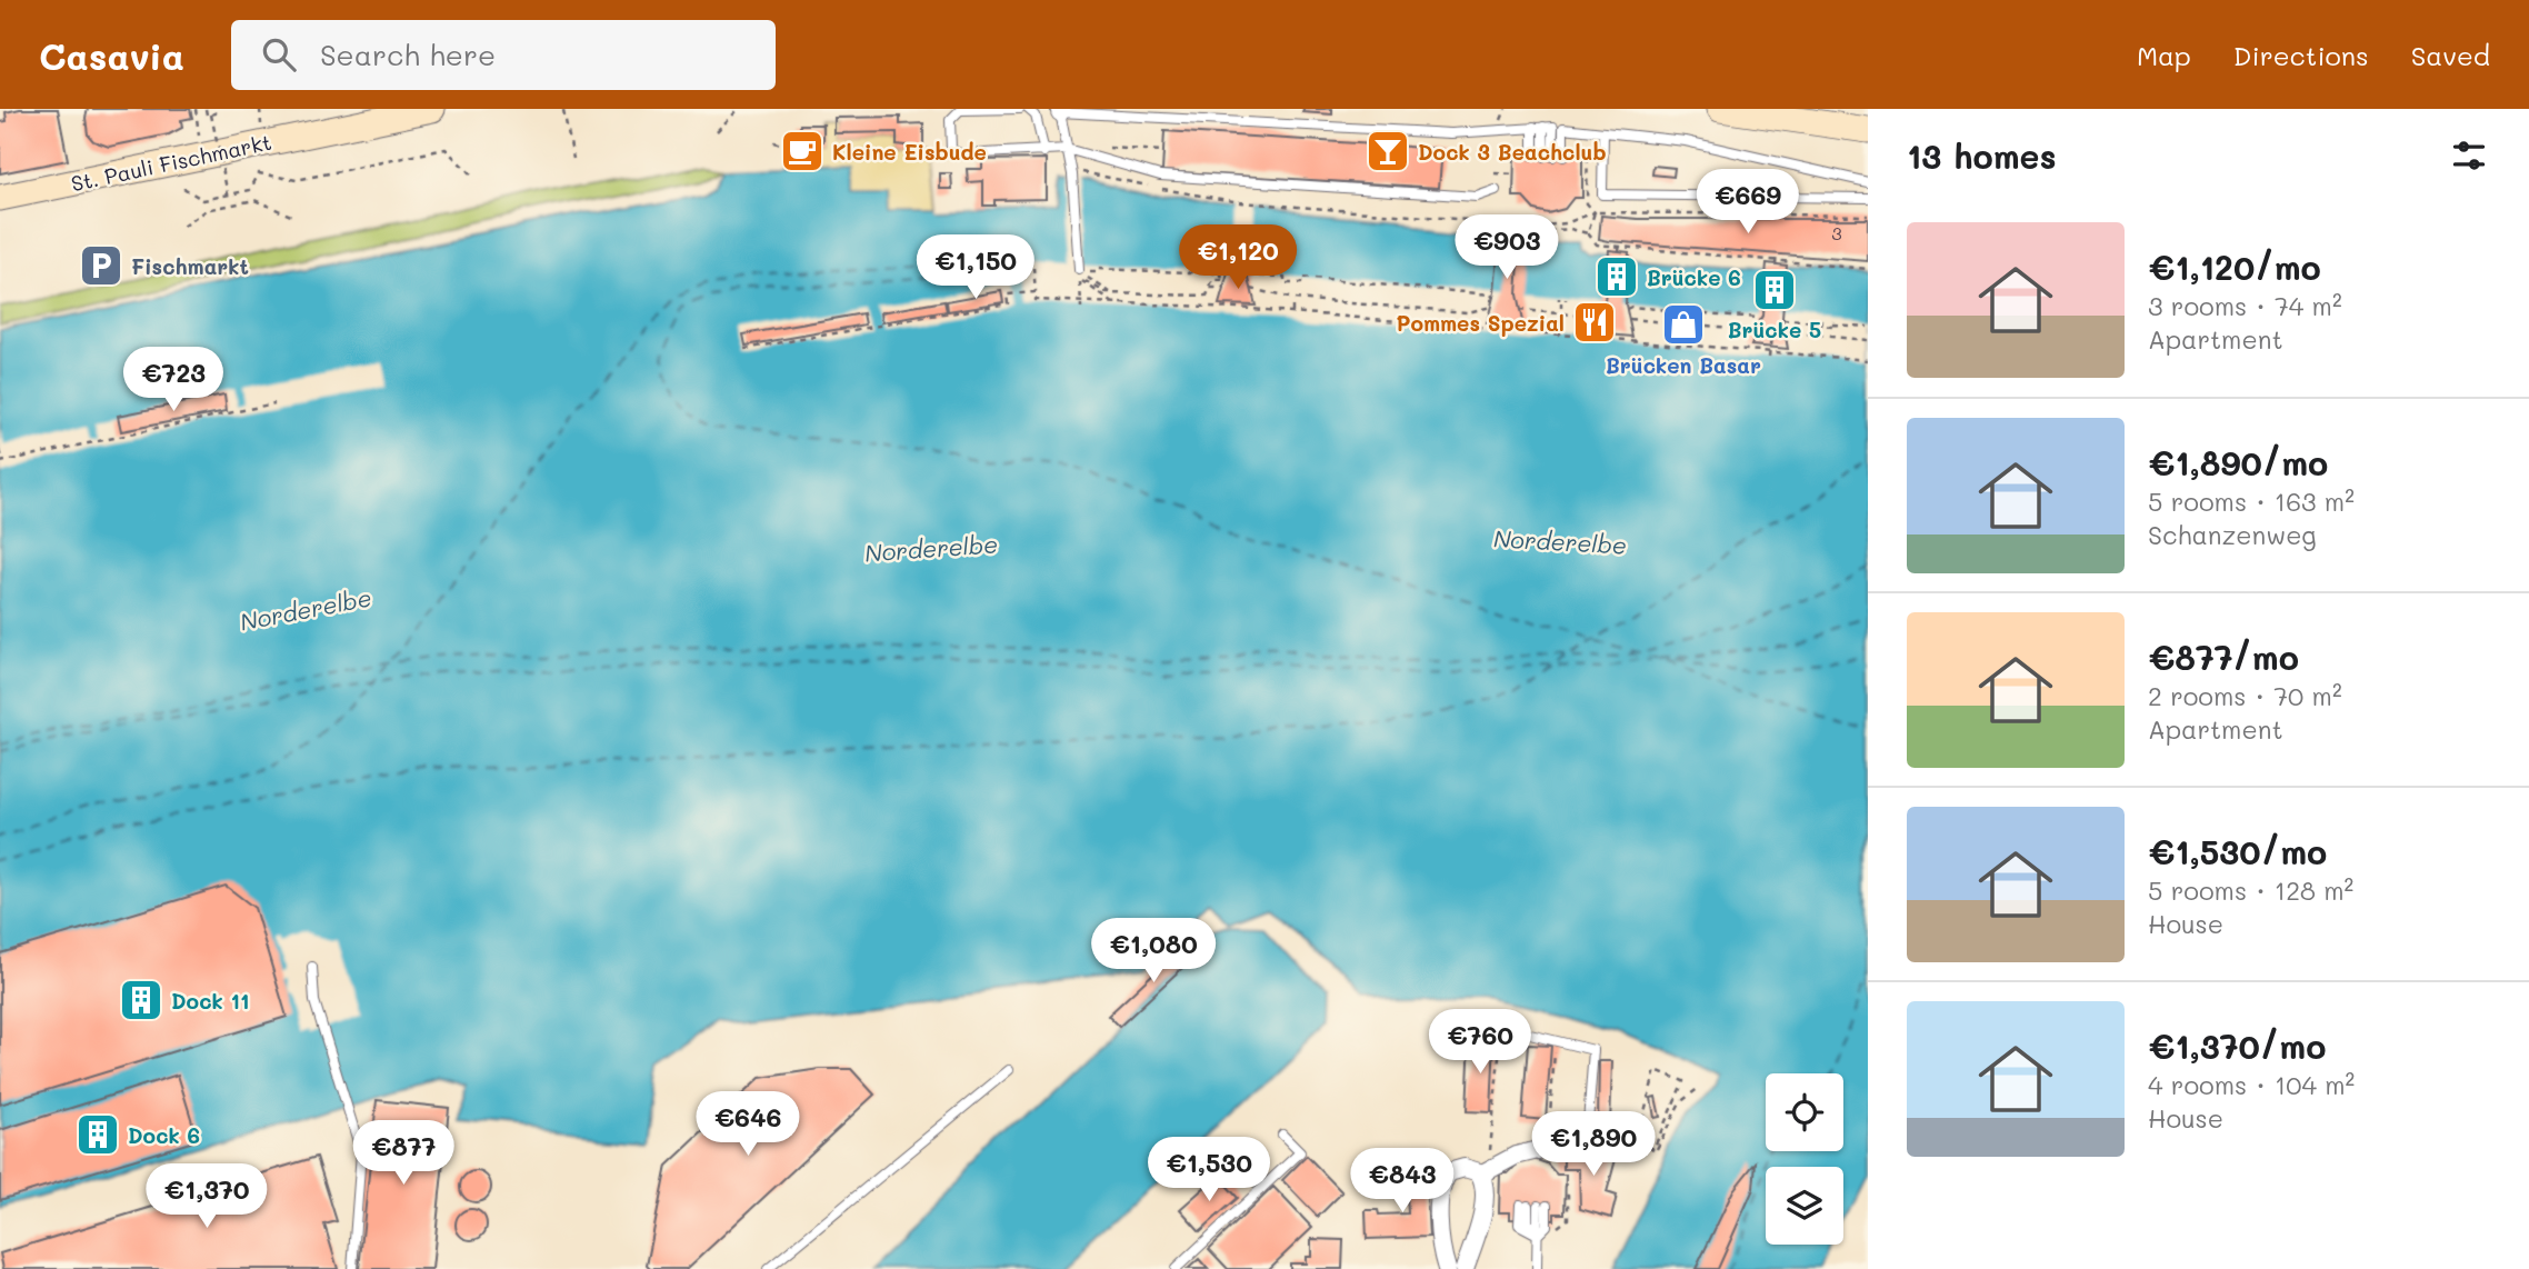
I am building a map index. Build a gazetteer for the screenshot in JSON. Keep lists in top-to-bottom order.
{
  "streets": {
    "main road": ["St. Pauli Fischmarkt"]
  },
  "water": ["Norderelbe"],
  "places": {
    "cafe": ["Kleine Eisbude"],
    "bar": ["Dock 3 Beachclub"],
    "parking": ["Fischmarkt"],
    "building": [
      "Brücke 6",
      "Brücke 5",
      "Dock 11",
      "Dock 6"
    ],
    "restaurant": ["Pommes Spezial"],
    "shop": ["Brücken Basar"]
  },
  "house_numbers": ["3"],
  "page": {
    "header": "Casavia",
    "search": "Search here",
    "nav": ["Map", "Directions", "Saved"],
    "heading": "13 homes",
    "price": [
      "€669",
      "€903",
      "€1,120",
      "€1,150",
      "€723",
      "€1,080",
      "€760",
      "€646",
      "€1,890",
      "€877",
      "€1,530",
      "€843",
      "€1,370"
    ],
    "list": [
      {
        "name": "€1,120/mo",
        "note": "3 rooms · 74 m² · Apartment"
      },
      {
        "name": "€1,890/mo",
        "note": "5 rooms · 163 m² · Schanzenweg"
      },
      {
        "name": "€877/mo",
        "note": "2 rooms · 70 m² · Apartment"
      },
      {
        "name": "€1,530/mo",
        "note": "5 rooms · 128 m² · House"
      },
      {
        "name": "€1,370/mo",
        "note": "4 rooms · 104 m² · House"
      }
    ]
  }
}
